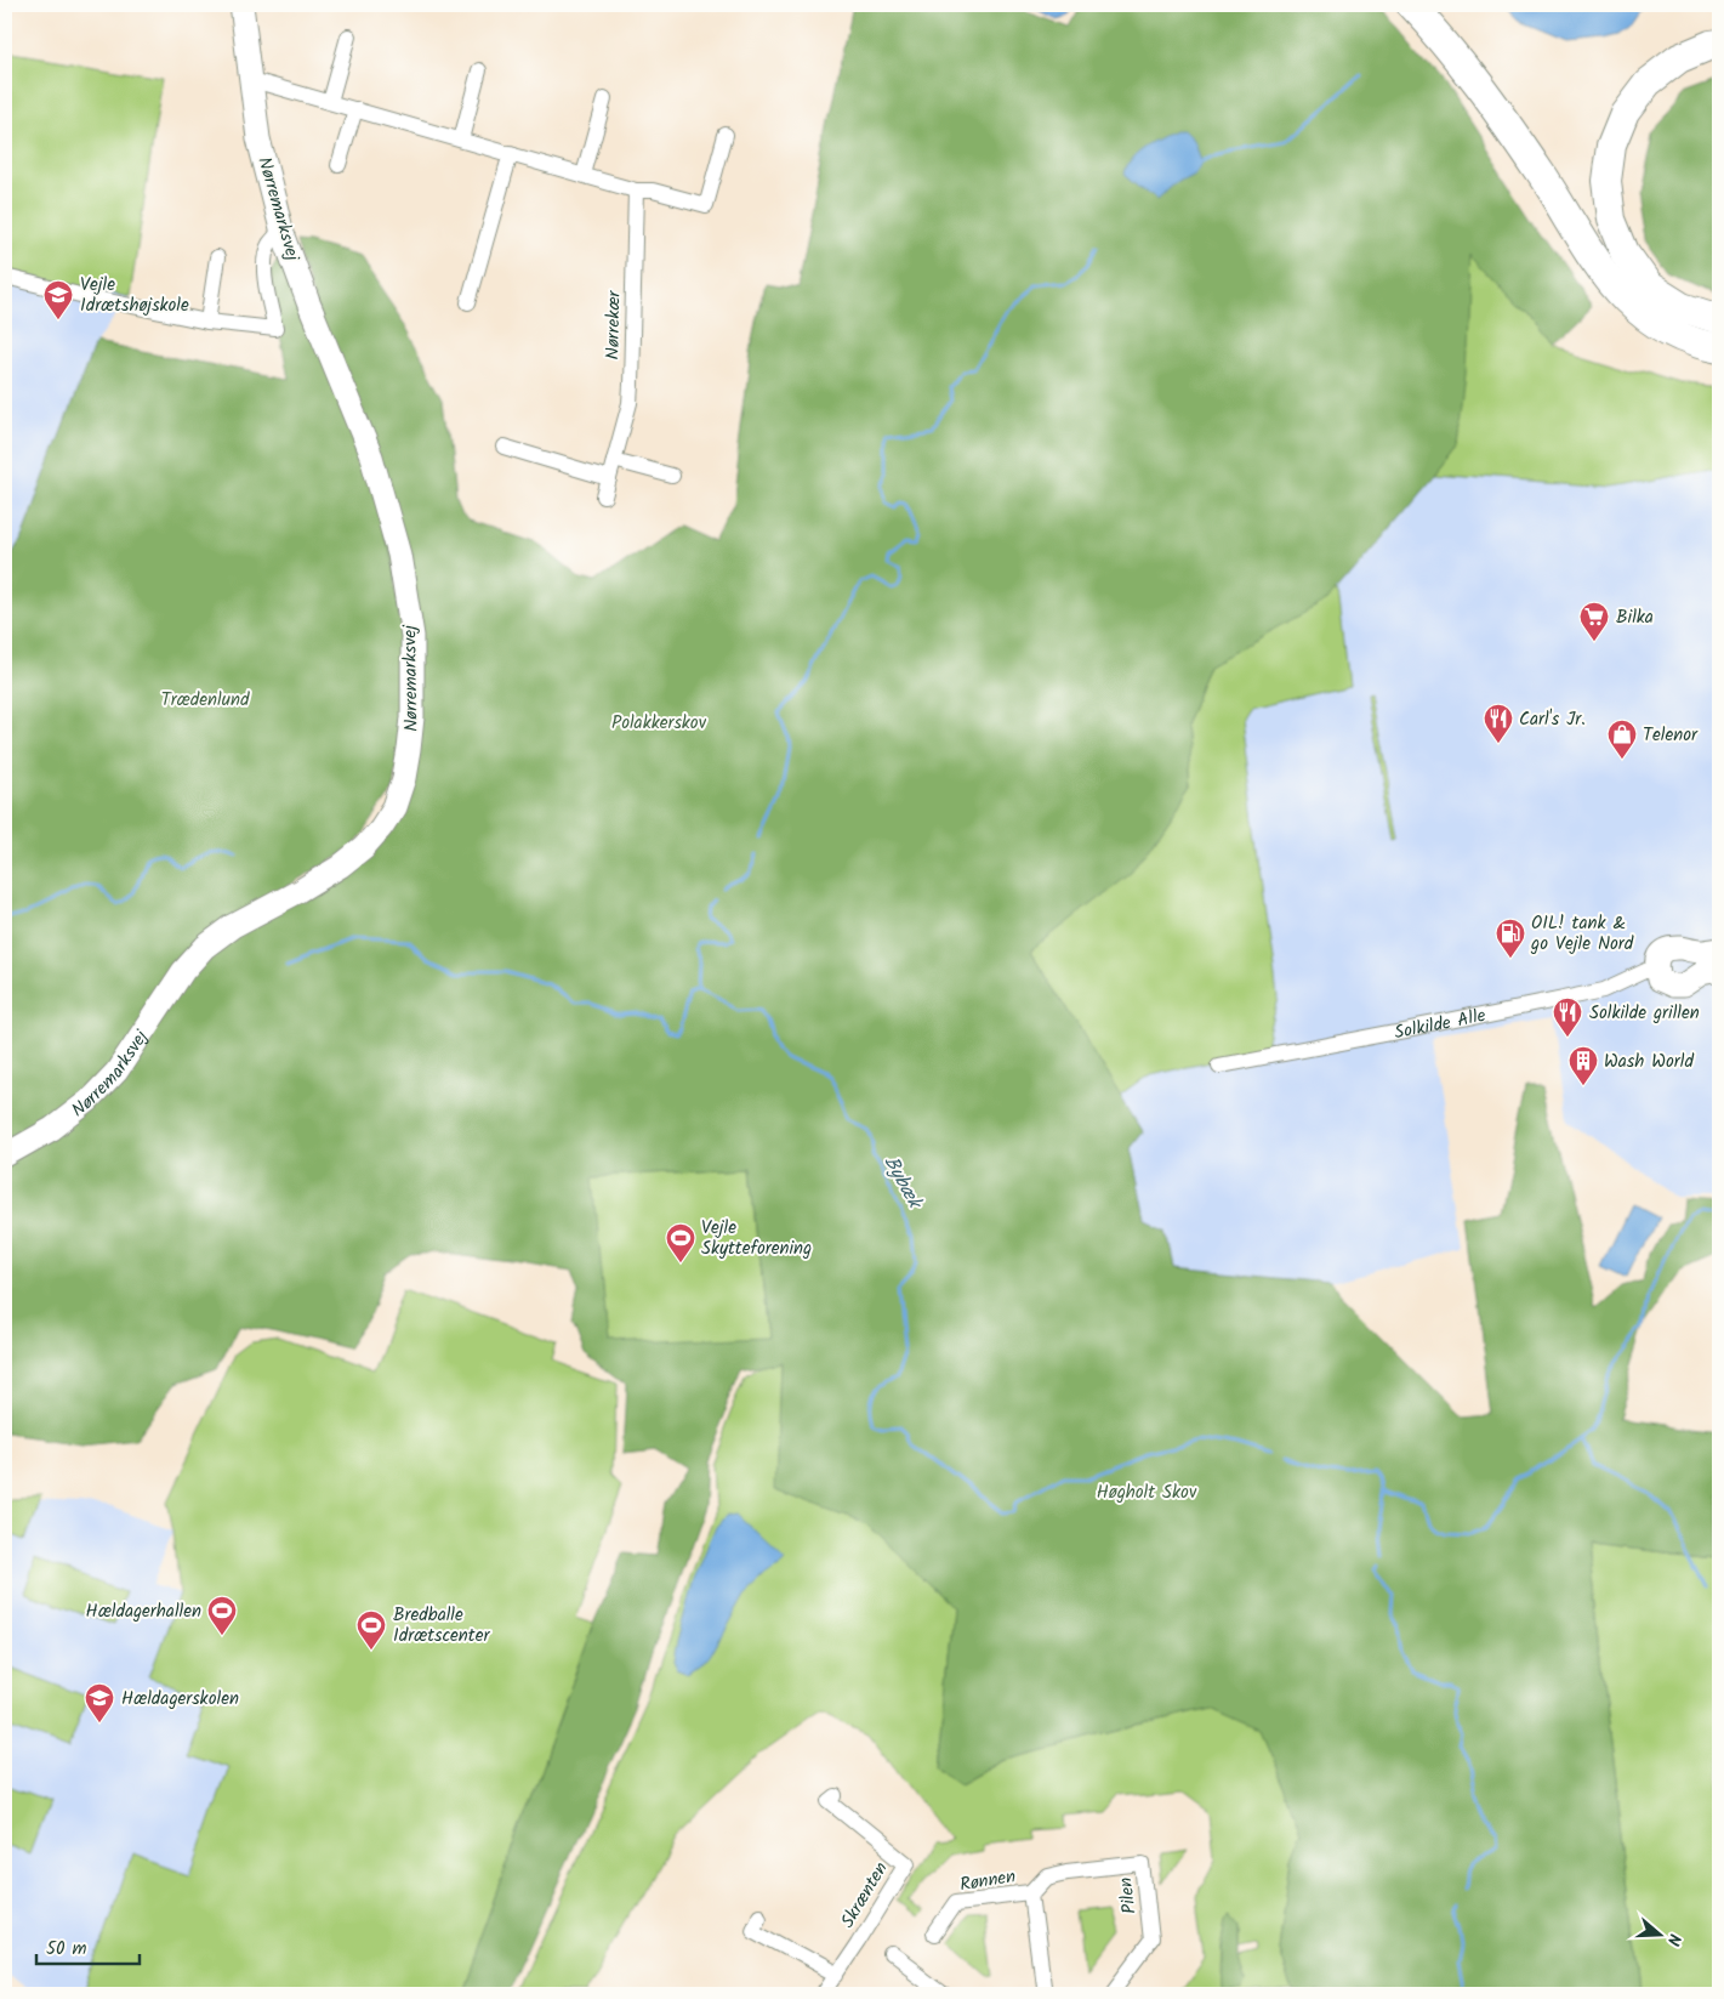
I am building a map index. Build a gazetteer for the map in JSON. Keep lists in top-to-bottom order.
{
  "streets": {
    "street": [
      "Nørremarksvej",
      "Nørrekær",
      "Solkilde Alle",
      "Rønnen",
      "Skrænten",
      "Pilen"
    ]
  },
  "crossings": [
    ["Rønnen", "Pilen"]
  ],
  "water": ["Bybæk"],
  "parks": ["Trædenlund", "Polakkerskov", "Høgholt Skov"],
  "places": {
    "school or university": ["Vejle Idrætshøjskole", "Hældagerskolen"],
    "supermarket": ["Bilka"],
    "restaurant": ["Carl's Jr.", "Solkilde grillen"],
    "shop": ["Telenor"],
    "fuel station": ["OIL! tank & go Vejle Nord"],
    "building": ["Wash World"],
    "sports": ["Vejle Skytteforening", "Hældagerhallen", "Bredballe Idrætscenter"]
  },
  "scale_bar": "50 m",
  "north": "right"
}
